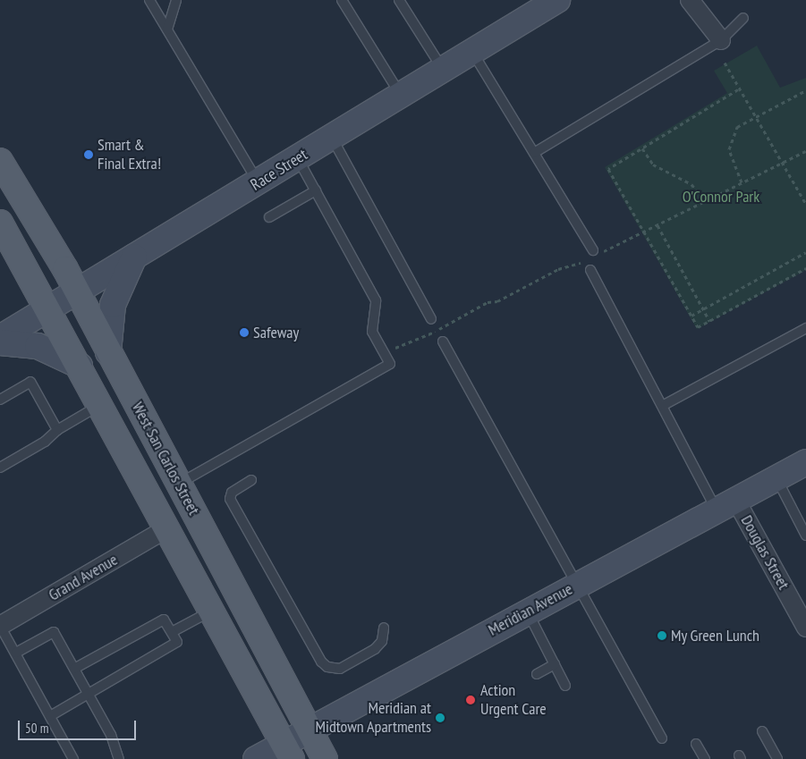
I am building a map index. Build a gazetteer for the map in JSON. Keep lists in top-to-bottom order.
{
  "streets": {
    "main road": ["Race Street", "West San Carlos Street", "Meridian Avenue"],
    "street": ["Douglas Street", "Grand Avenue"]
  },
  "crossings": [
    ["Race Street", "West San Carlos Street"],
    ["West San Carlos Street", "Grand Avenue"],
    ["West San Carlos Street", "Meridian Avenue"],
    ["Douglas Street", "Meridian Avenue"]
  ],
  "parks": ["O'Connor Park"],
  "places": [
    "Smart & Final Extra!",
    "Safeway",
    "My Green Lunch",
    "Action Urgent Care",
    "Meridian at Midtown Apartments"
  ],
  "scale_bar": "50 m"
}
